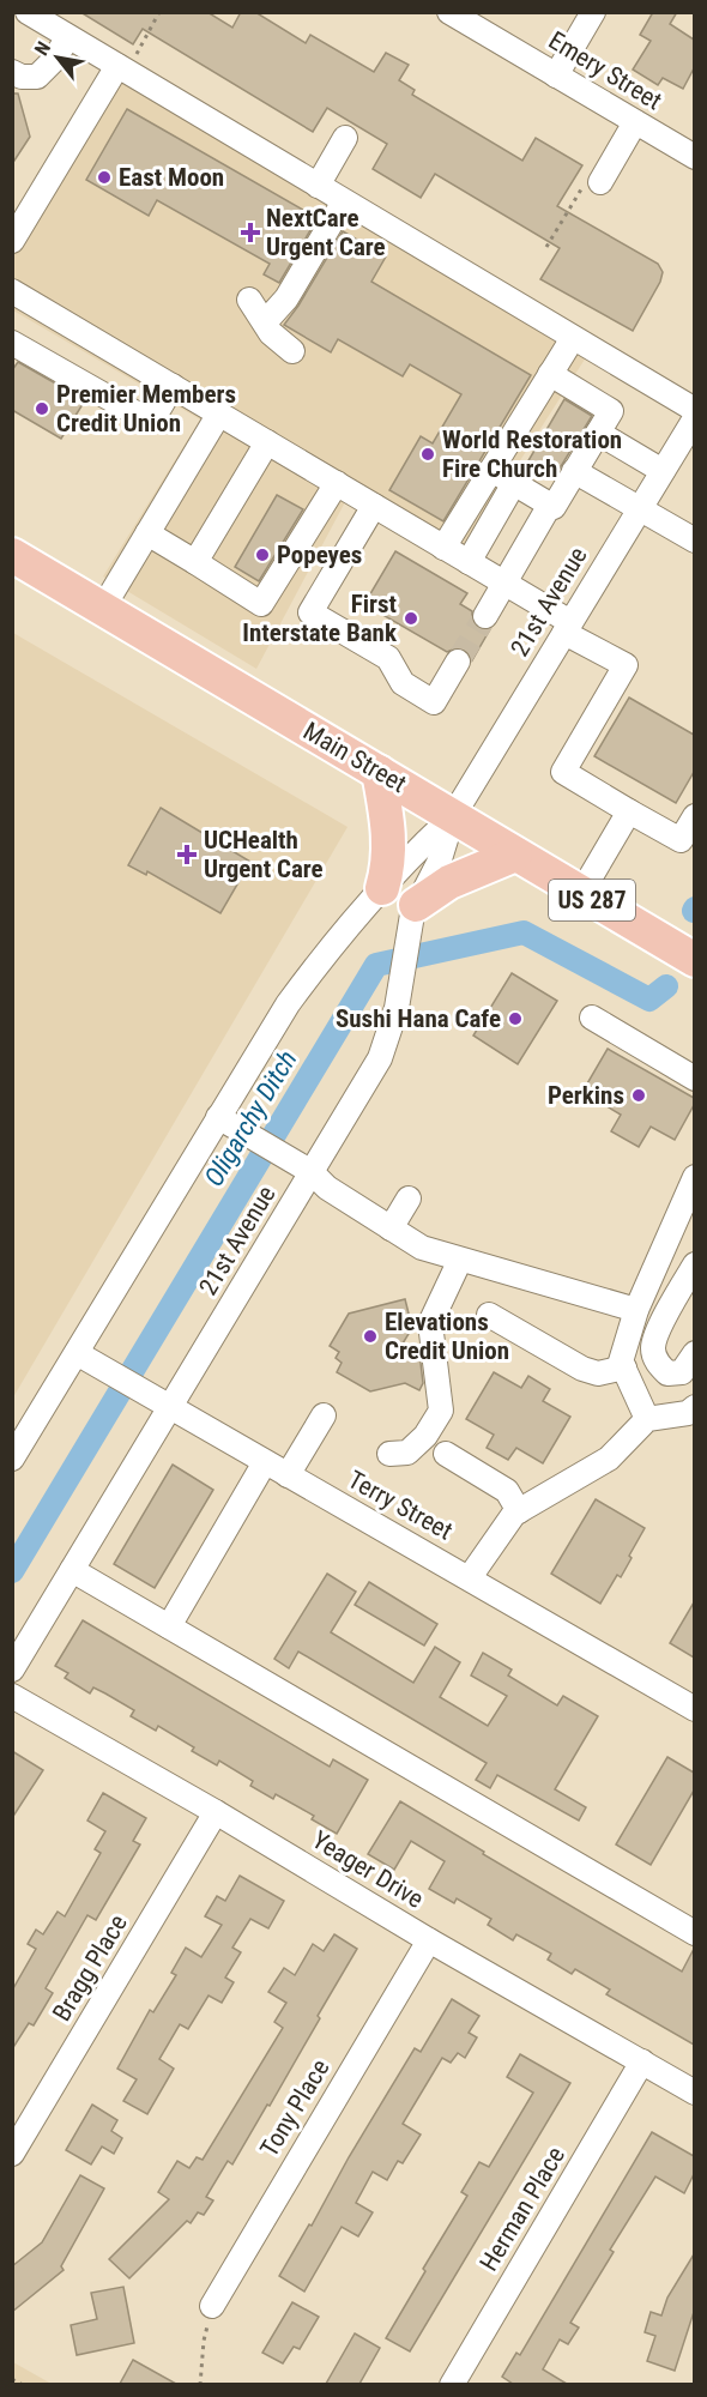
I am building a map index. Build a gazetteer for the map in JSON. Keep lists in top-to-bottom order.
{
  "streets": {
    "highway": ["Main Street", "US 287"],
    "street": [
      "Emery Street",
      "21st Avenue",
      "Terry Street",
      "Yeager Drive",
      "Bragg Place",
      "Tony Place",
      "Herman Place"
    ]
  },
  "crossings": [
    ["21st Avenue", "Main Street"],
    ["21st Avenue", "Terry Street"],
    ["Yeager Drive", "Bragg Place"],
    ["Yeager Drive", "Tony Place"],
    ["Yeager Drive", "Herman Place"]
  ],
  "water": ["Oligarchy Ditch"],
  "places": {
    "other": [
      "East Moon",
      "Premier Members Credit Union",
      "World Restoration Fire Church",
      "Popeyes",
      "First Interstate Bank",
      "Sushi Hana Cafe",
      "Perkins",
      "Elevations Credit Union"
    ],
    "health": ["NextCare Urgent Care", "UCHealth Urgent Care"]
  },
  "north": "top left"
}
